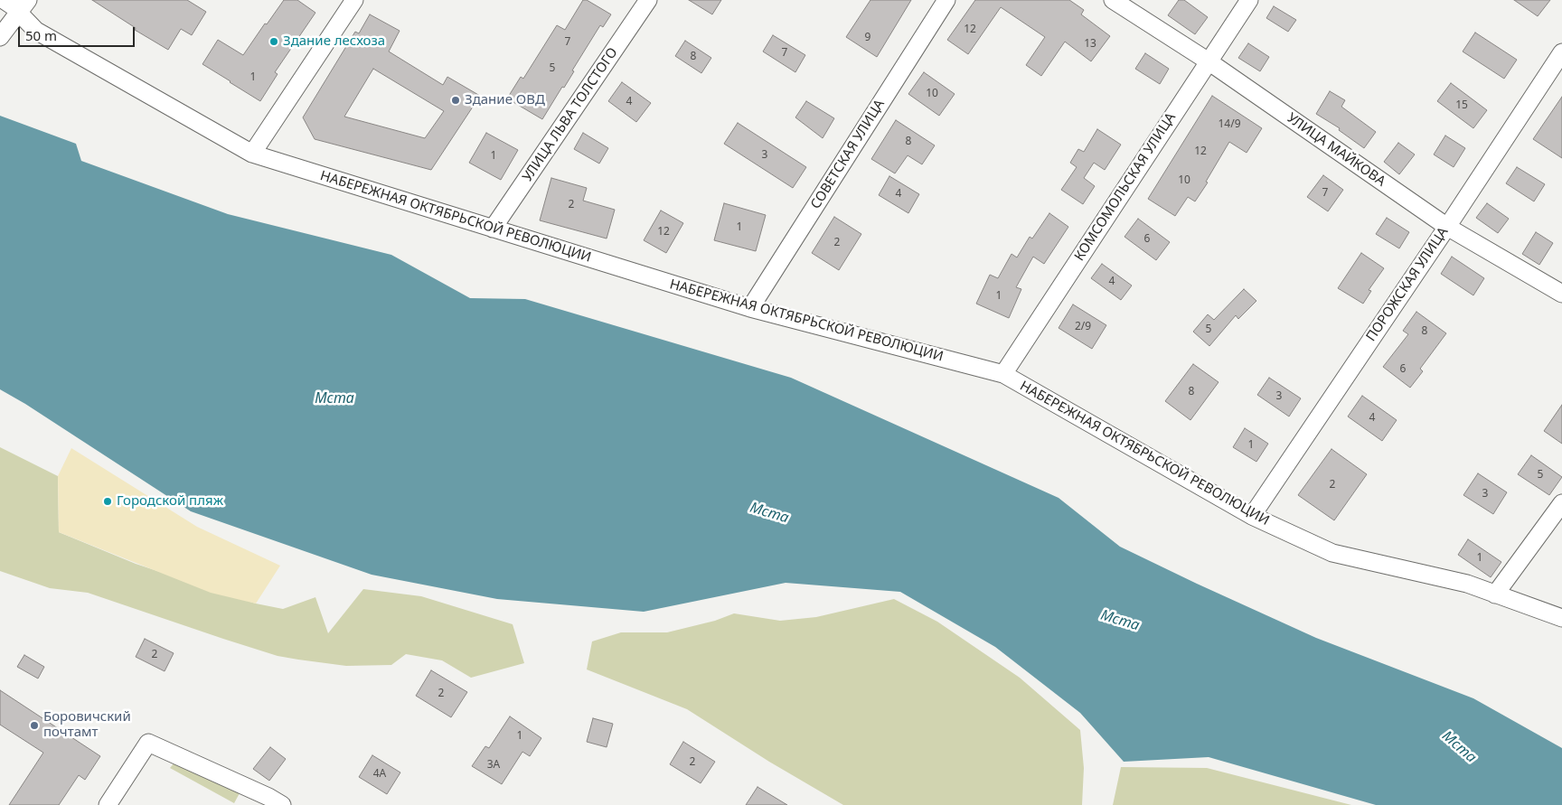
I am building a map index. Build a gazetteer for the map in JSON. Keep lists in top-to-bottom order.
{
  "streets": {
    "street": [
      "УЛИЦА ЛЬВА ТОЛСТОГО",
      "УЛИЦА МАЙКОВА",
      "СОВЕТСКАЯ УЛИЦА",
      "КОМСОМОЛЬСКАЯ УЛИЦА",
      "НАБЕРЕЖНАЯ ОКТЯБРЬСКОЙ РЕВОЛЮЦИИ",
      "ПОРОЖСКАЯ УЛИЦА"
    ]
  },
  "crossings": [
    ["УЛИЦА ЛЬВА ТОЛСТОГО", "НАБЕРЕЖНАЯ ОКТЯБРЬСКОЙ РЕВОЛЮЦИИ"],
    ["УЛИЦА МАЙКОВА", "КОМСОМОЛЬСКАЯ УЛИЦА"],
    ["УЛИЦА МАЙКОВА", "ПОРОЖСКАЯ УЛИЦА"],
    ["СОВЕТСКАЯ УЛИЦА", "НАБЕРЕЖНАЯ ОКТЯБРЬСКОЙ РЕВОЛЮЦИИ"],
    ["КОМСОМОЛЬСКАЯ УЛИЦА", "НАБЕРЕЖНАЯ ОКТЯБРЬСКОЙ РЕВОЛЮЦИИ"],
    ["НАБЕРЕЖНАЯ ОКТЯБРЬСКОЙ РЕВОЛЮЦИИ", "ПОРОЖСКАЯ УЛИЦА"]
  ],
  "water": ["Мста"],
  "places": [
    "Здание лесхоза",
    "Здание ОВД",
    "Городской пляж",
    "Боровичский почтамт"
  ],
  "house_numbers": [
    "12",
    "9",
    "7",
    "13",
    "7",
    "8",
    "5",
    "1",
    "10",
    "4",
    "15",
    "14/9",
    "8",
    "12",
    "3",
    "1",
    "10",
    "7",
    "4",
    "2",
    "1",
    "12",
    "6",
    "2",
    "4",
    "1",
    "2/9",
    "5",
    "8",
    "6",
    "8",
    "3",
    "4",
    "1",
    "5",
    "2",
    "3",
    "1",
    "2",
    "2",
    "1",
    "2",
    "3А",
    "4А"
  ],
  "scale_bar": "50 m"
}
